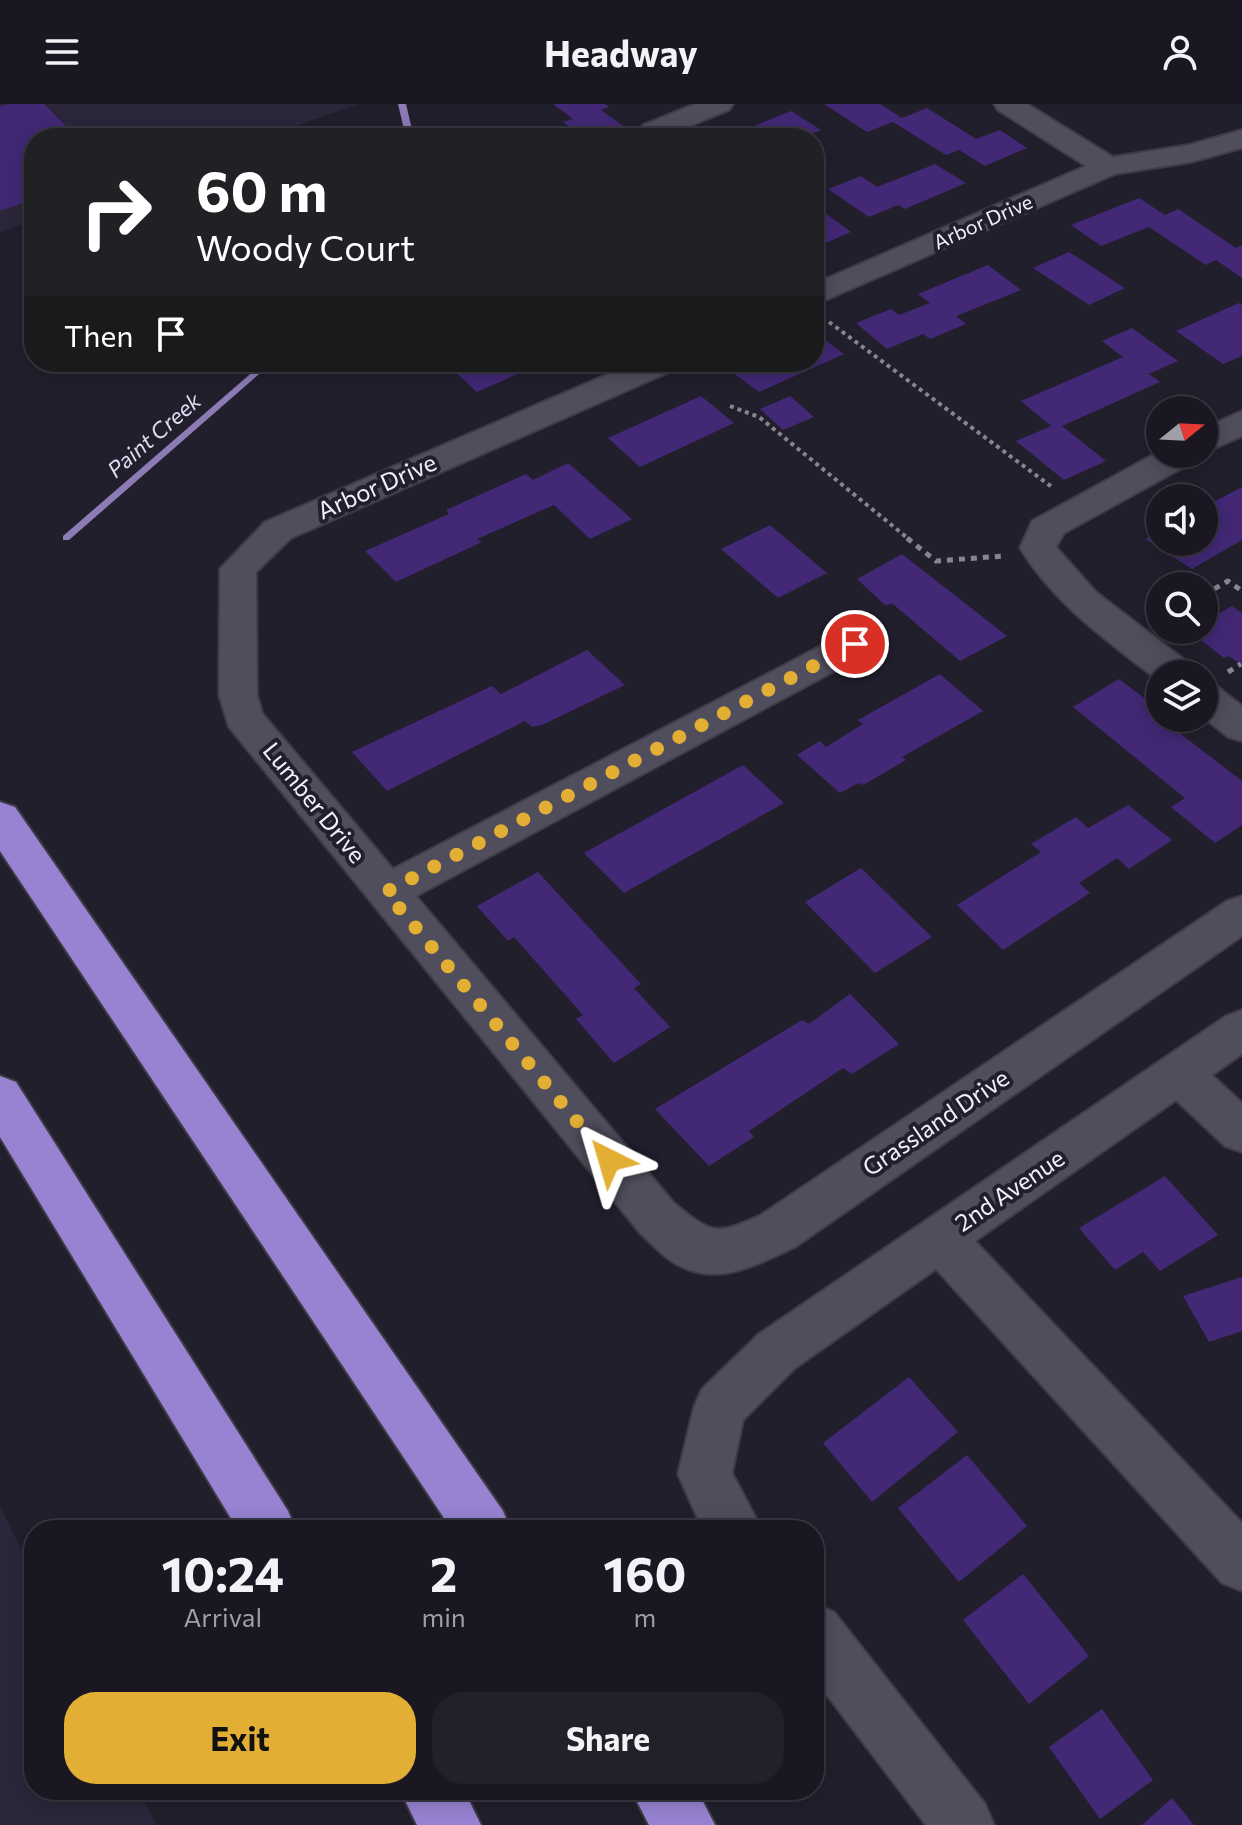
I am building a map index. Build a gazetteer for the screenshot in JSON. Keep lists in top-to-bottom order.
{
  "streets": {
    "street": [
      "Arbor Drive",
      "Lumber Drive",
      "Grassland Drive",
      "2nd Avenue"
    ]
  },
  "crossings": [
    ["Arbor Drive", "Lumber Drive"],
    ["Lumber Drive", "Grassland Drive"]
  ],
  "water": ["Paint Creek"],
  "north": "right",
  "page": {
    "header": "Headway",
    "turn": ["60 m", "Woody Court"],
    "then": "Then",
    "eta": [
      "10:24",
      "Arrival",
      "2",
      "min",
      "160",
      "m"
    ],
    "buttons": ["Exit", "Share"]
  }
}
